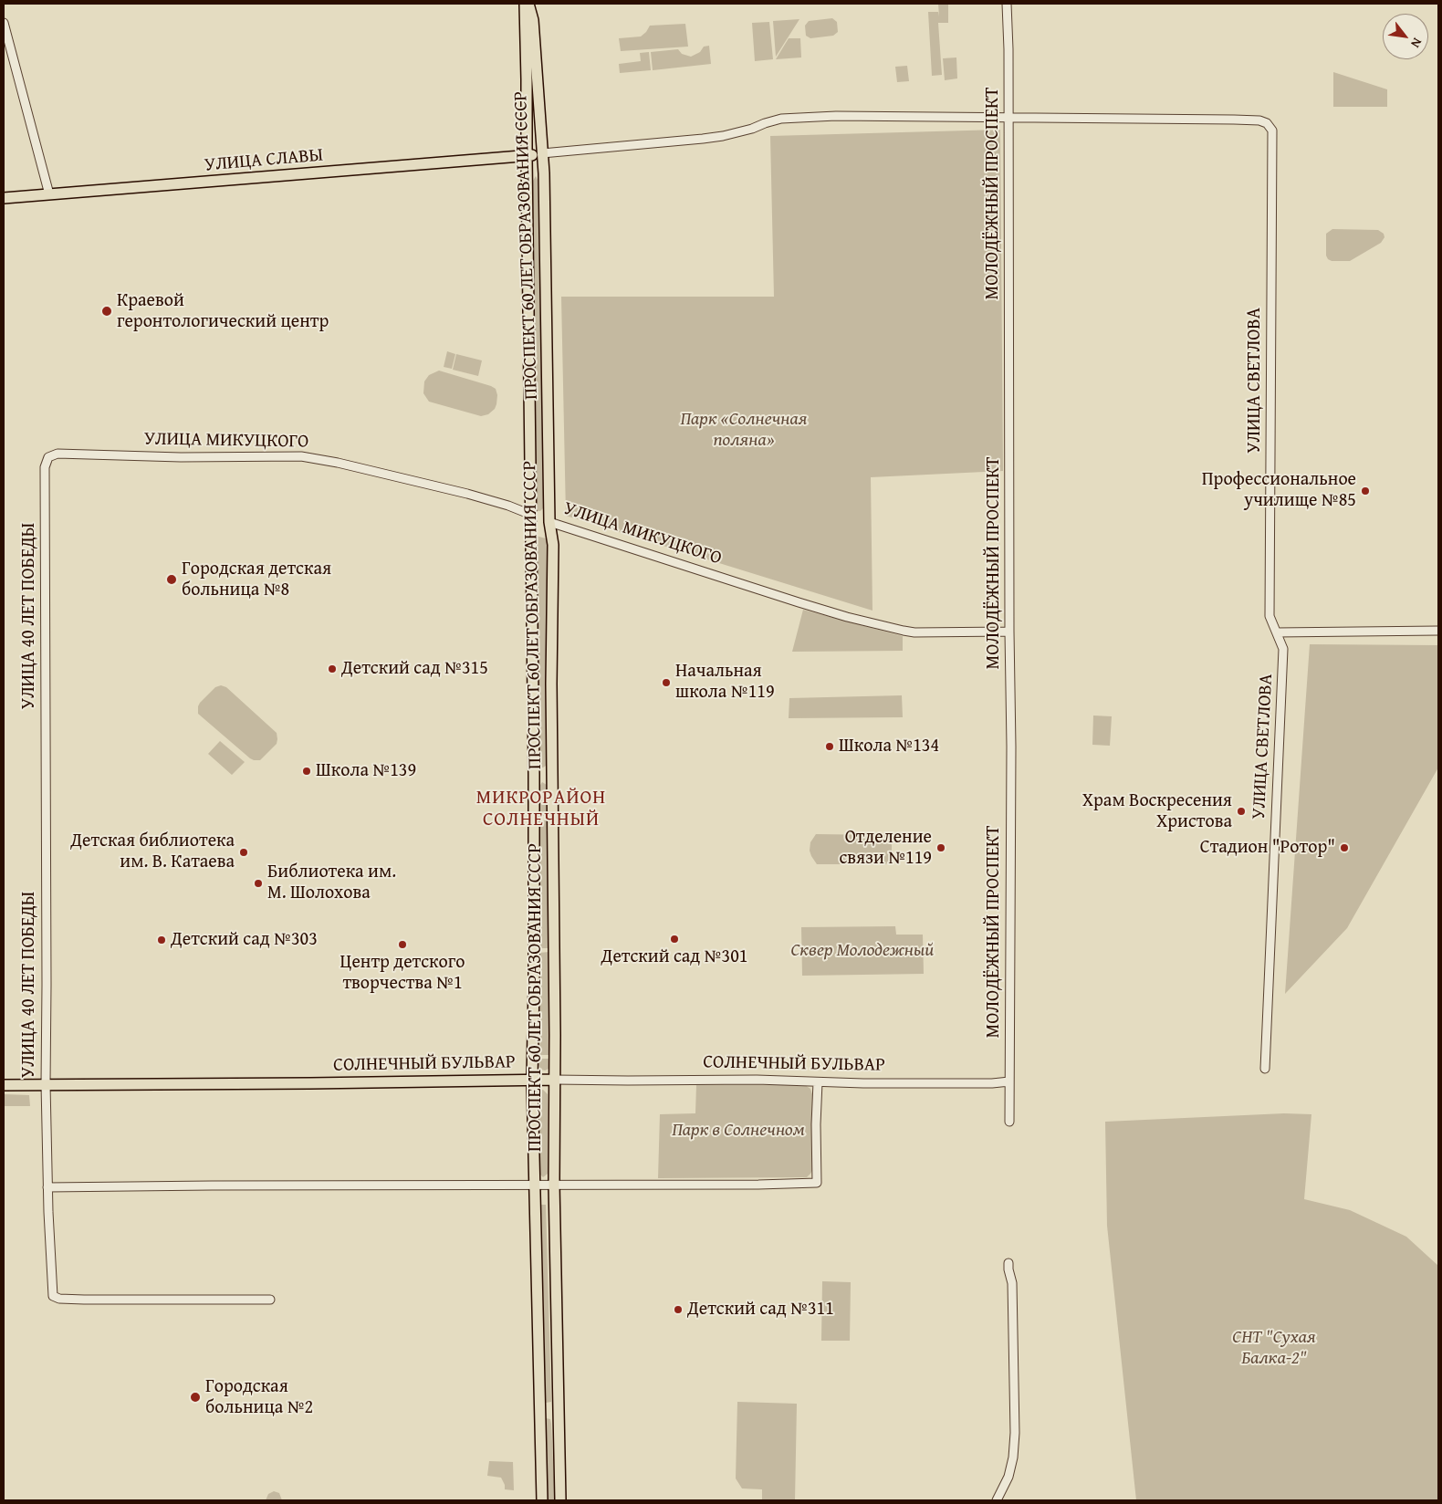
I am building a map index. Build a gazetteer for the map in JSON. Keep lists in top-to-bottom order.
{
  "streets": {
    "main road": [
      "УЛИЦА СЛАВЫ",
      "ПРОСПЕКТ 60 ЛЕТ ОБРАЗОВАНИЯ СССР",
      "УЛИЦА МИКУЦКОГО",
      "СОЛНЕЧНЫЙ БУЛЬВАР"
    ],
    "street": ["МОЛОДЁЖНЫЙ ПРОСПЕКТ", "УЛИЦА СВЕТЛОВА", "УЛИЦА 40 ЛЕТ ПОБЕДЫ"]
  },
  "crossings": [
    ["УЛИЦА СЛАВЫ", "ПРОСПЕКТ 60 ЛЕТ ОБРАЗОВАНИЯ СССР"],
    ["МОЛОДЁЖНЫЙ ПРОСПЕКТ", "УЛИЦА СВЕТЛОВА"],
    ["МОЛОДЁЖНЫЙ ПРОСПЕКТ", "УЛИЦА МИКУЦКОГО"],
    ["МОЛОДЁЖНЫЙ ПРОСПЕКТ", "СОЛНЕЧНЫЙ БУЛЬВАР"],
    ["ПРОСПЕКТ 60 ЛЕТ ОБРАЗОВАНИЯ СССР", "УЛИЦА МИКУЦКОГО"],
    ["ПРОСПЕКТ 60 ЛЕТ ОБРАЗОВАНИЯ СССР", "СОЛНЕЧНЫЙ БУЛЬВАР"],
    ["УЛИЦА МИКУЦКОГО", "УЛИЦА 40 ЛЕТ ПОБЕДЫ"],
    ["УЛИЦА 40 ЛЕТ ПОБЕДЫ", "СОЛНЕЧНЫЙ БУЛЬВАР"]
  ],
  "districts": ["МИКРОРАЙОН СОЛНЕЧНЫЙ"],
  "parks": [
    "Парк «Солнечная поляна»",
    "Сквер Молодежный",
    "Парк в Солнечном",
    "СНТ \"Сухая Балка-2\""
  ],
  "places": [
    "Краевой геронтологический центр",
    "Профессиональное училище №85",
    "Городская детская больница №8",
    "Детский сад №315",
    "Начальная школа №119",
    "Школа №134",
    "Школа №139",
    "Храм Воскресения Христова",
    "Отделение связи №119",
    "Стадион \"Ротор\"",
    "Детская библиотека им. В. Катаева",
    "Библиотека им. М. Шолохова",
    "Детский сад №301",
    "Детский сад №303",
    "Центр детского творчества №1",
    "Детский сад №311",
    "Городская больница №2"
  ],
  "north": "bottom right"
}
